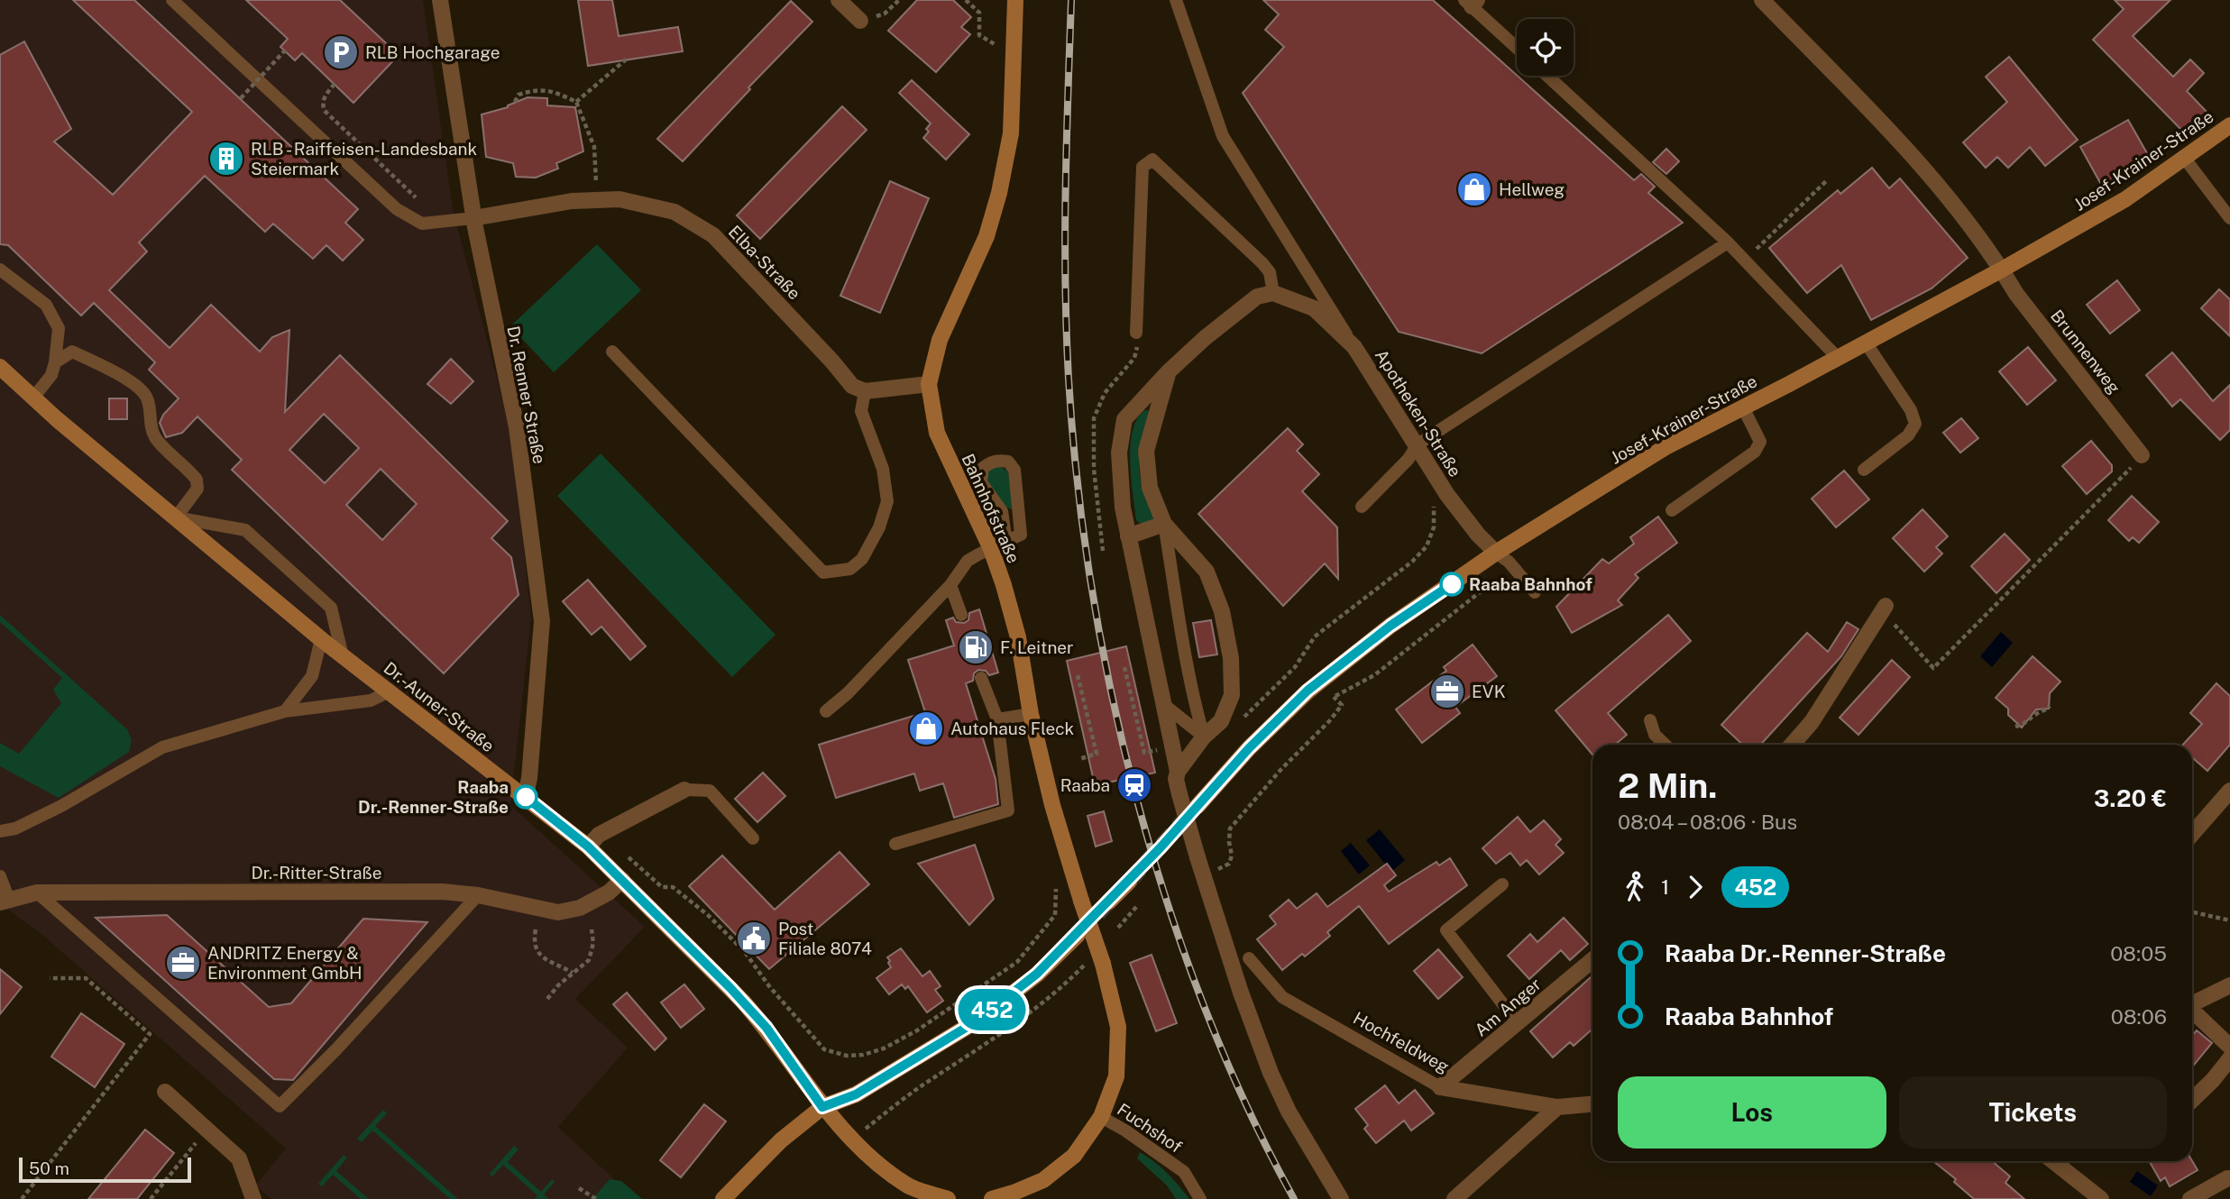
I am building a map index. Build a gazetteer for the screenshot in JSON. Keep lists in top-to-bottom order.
{
  "streets": {
    "main road": ["Josef-Krainer-Straße", "Bahnhofstraße", "Dr.-Auner-Straße"],
    "street": [
      "Elba-Straße",
      "Brunnenweg",
      "Dr. Renner Straße",
      "Apotheken-Straße",
      "Dr.-Ritter-Straße",
      "Am Anger",
      "Hochfeldweg"
    ],
    "lane": ["Fuchshof"]
  },
  "crossings": [
    ["Josef-Krainer-Straße", "Brunnenweg"],
    ["Josef-Krainer-Straße", "Apotheken-Straße"],
    ["Elba-Straße", "Dr. Renner Straße"],
    ["Dr. Renner Straße", "Dr.-Auner-Straße"],
    ["Bahnhofstraße", "Fuchshof"],
    ["Dr.-Auner-Straße", "Dr.-Ritter-Straße"],
    ["Am Anger", "Hochfeldweg"]
  ],
  "places": {
    "parking": ["RLB Hochgarage"],
    "building": ["RLB - Raiffeisen-Landesbank Steiermark"],
    "shop": ["Hellweg", "Autohaus Fleck"],
    "other": ["Raaba Bahnhof", "Raaba Dr.-Renner-Straße"],
    "fuel station": ["F. Leitner"],
    "office": ["EVK", "ANDRITZ Energy & Environment GmbH"],
    "station": ["Raaba"],
    "public building": ["Post Filiale 8074"]
  },
  "lines": ["bus line 452"],
  "scale_bar": "50 m",
  "page": {
    "on_map": "452",
    "heading": ["2 Min.", "08:04 – 08:06 · Bus", "3.20 €"],
    "legs": ["1", "452"],
    "list": [
      {
        "name": "Raaba Dr.-Renner-Straße",
        "value": "08:05"
      },
      {
        "name": "Raaba Bahnhof",
        "value": "08:06"
      }
    ],
    "buttons": ["Los", "Tickets"],
    "scale": "50 m"
  }
}
